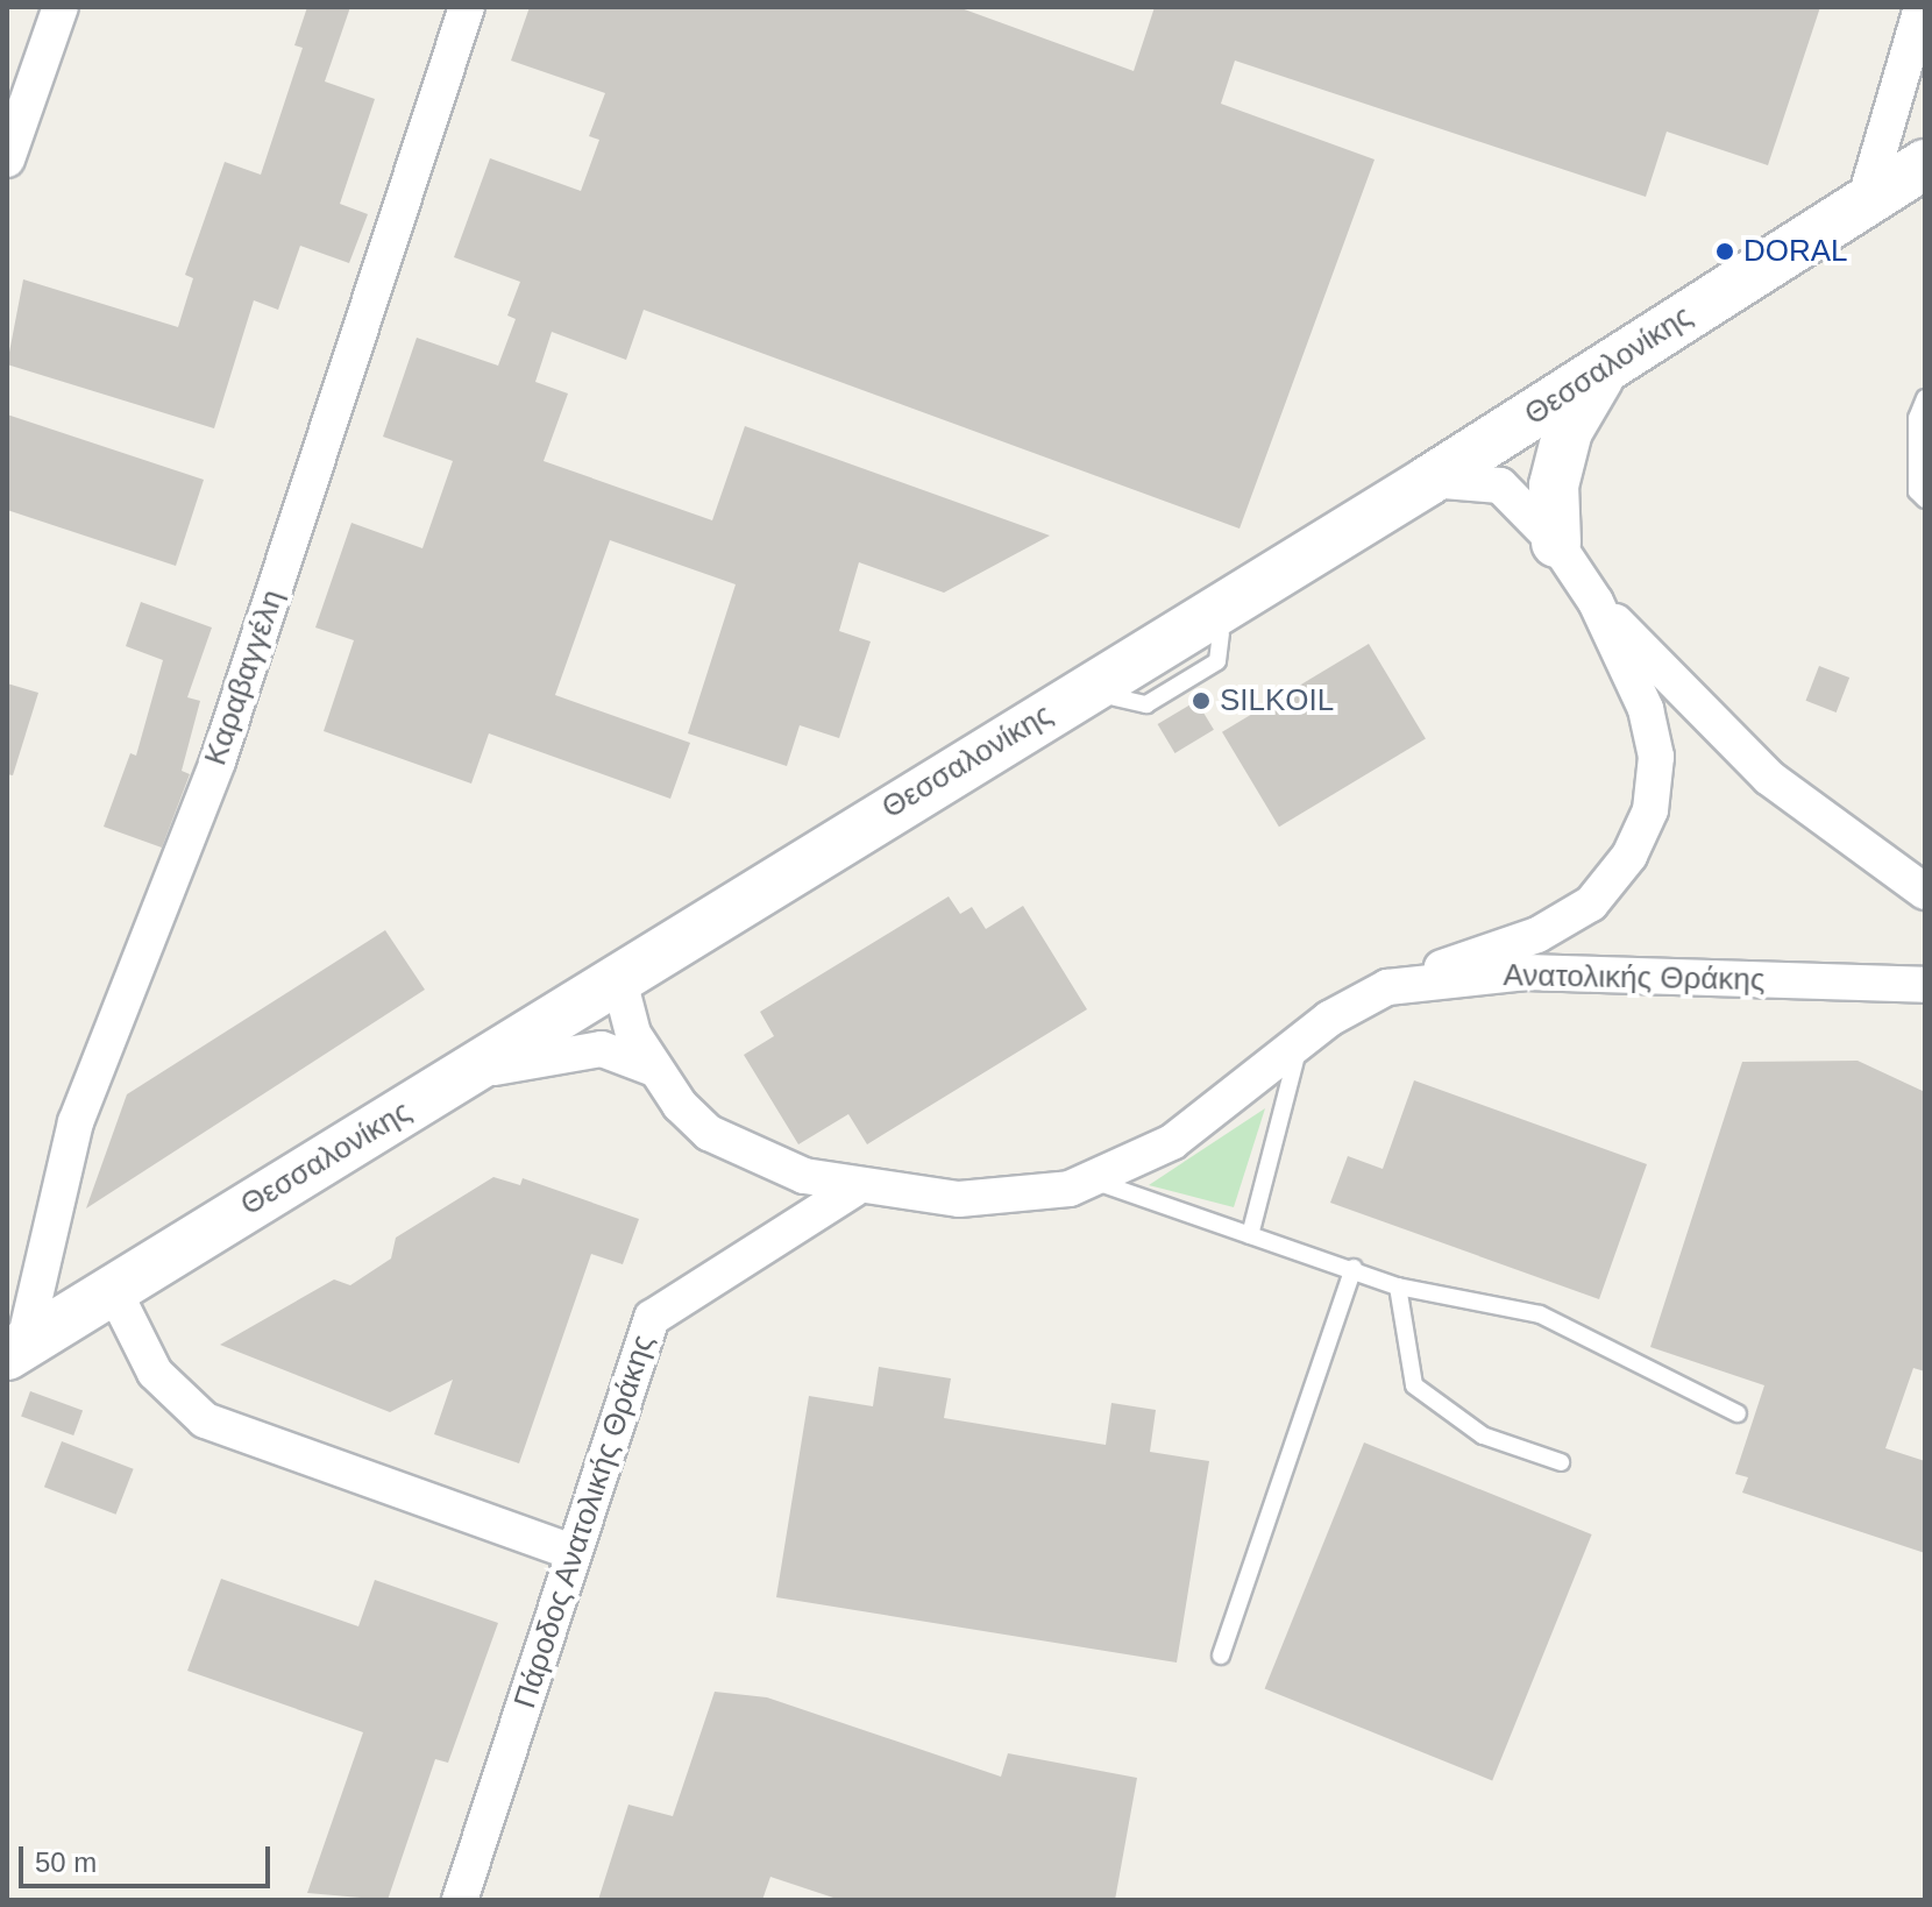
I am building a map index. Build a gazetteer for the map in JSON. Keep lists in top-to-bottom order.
{
  "streets": {
    "main road": ["Θεσσαλονίκης"],
    "street": ["Καραβαγγέλη", "Ανατολικής Θράκης", "Πάροδος Ανατολικής Θράκης"]
  },
  "crossings": [
    ["Θεσσαλονίκης", "Καραβαγγέλη"],
    ["Θεσσαλονίκης", "Ανατολικής Θράκης"],
    ["Ανατολικής Θράκης", "Πάροδος Ανατολικής Θράκης"]
  ],
  "places": ["DORAL", "SILKOIL"],
  "scale_bar": "50 m"
}
